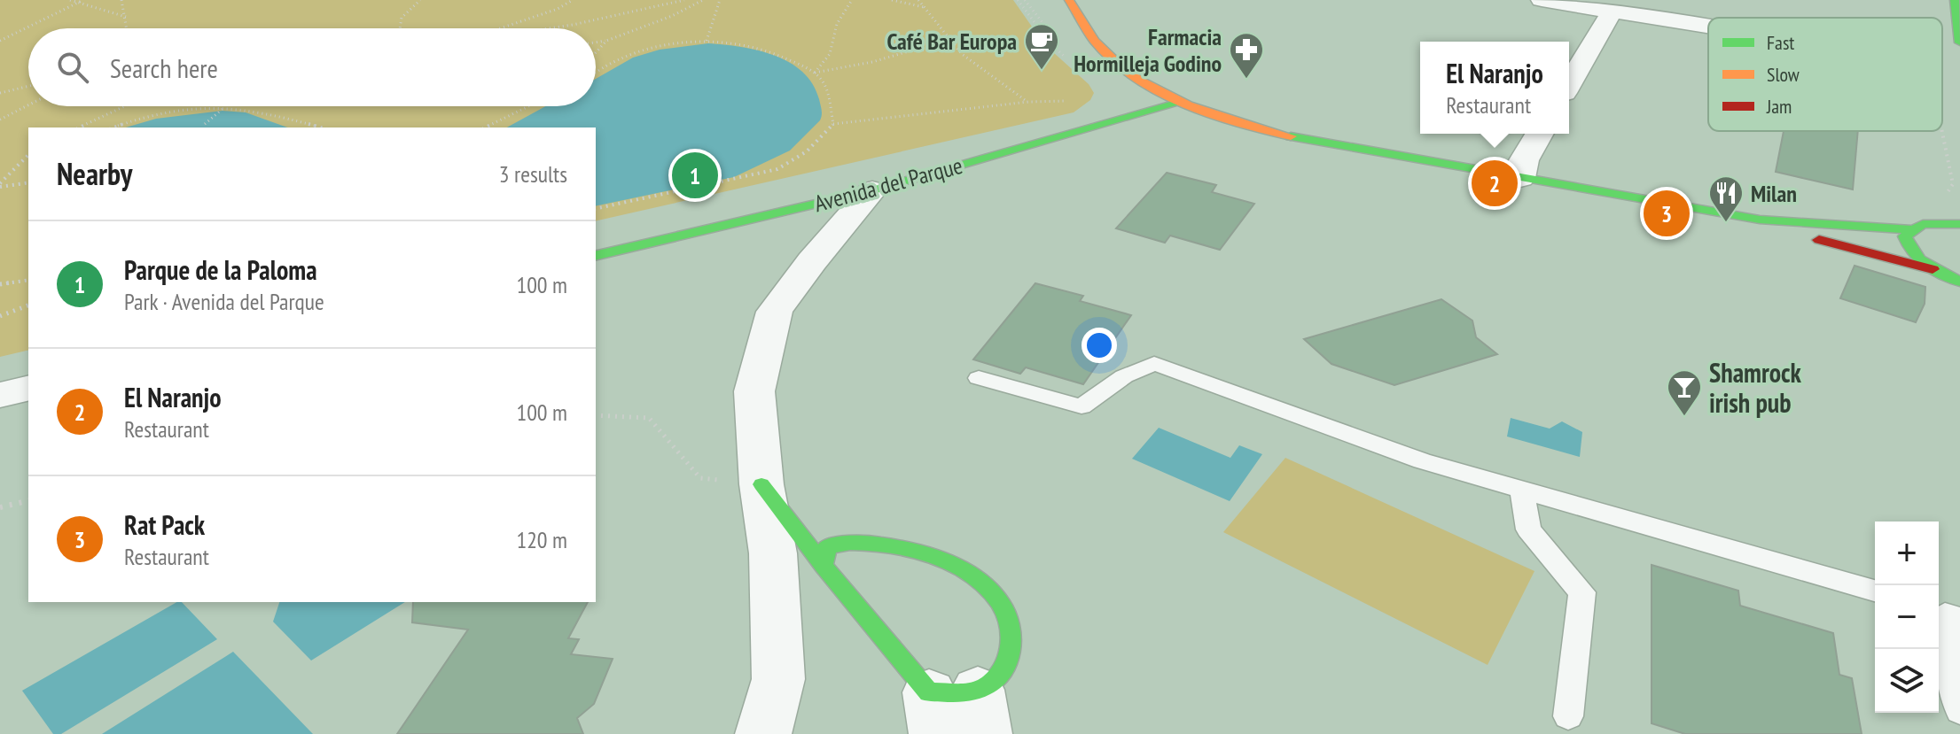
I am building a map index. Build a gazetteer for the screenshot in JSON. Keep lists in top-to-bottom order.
{
  "streets": {
    "street": ["Avenida del Parque"]
  },
  "places": {
    "cafe": ["Café Bar Europa"],
    "pharmacy": ["Farmacia Hormilleja Godino"],
    "restaurant": ["Milan"],
    "bar": ["Shamrock irish pub"]
  },
  "legend": ["Fast", "Slow", "Jam"],
  "page": {
    "search": "Search here",
    "popup": ["El Naranjo", "Restaurant"],
    "heading": ["Nearby", "3 results"],
    "pins": ["1", "2", "3"],
    "list": [
      {
        "mark": "1",
        "name": "Parque de la Paloma",
        "note": "Park · Avenida del Parque",
        "value": "100 m"
      },
      {
        "mark": "2",
        "name": "El Naranjo",
        "note": "Restaurant",
        "value": "100 m"
      },
      {
        "mark": "3",
        "name": "Rat Pack",
        "note": "Restaurant",
        "value": "120 m"
      }
    ],
    "map_buttons": ["+", "−"]
  }
}
